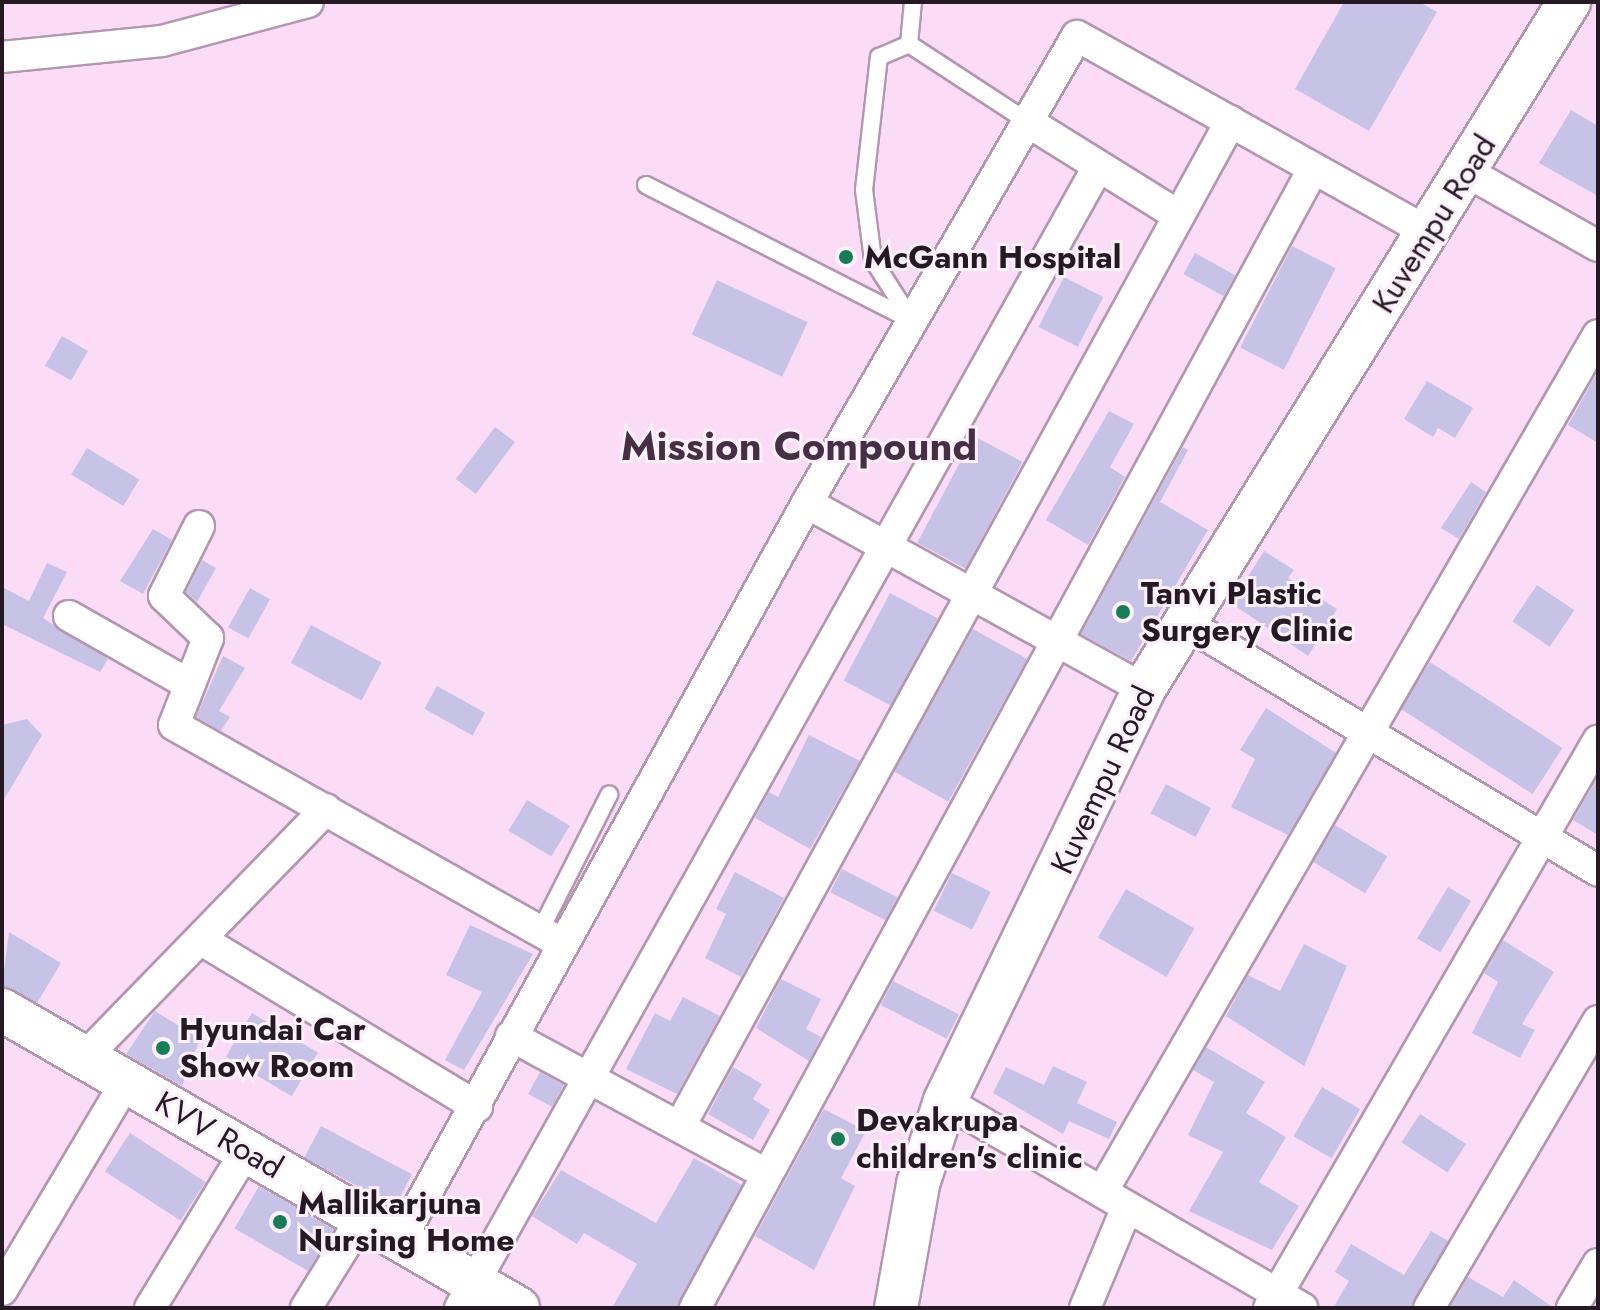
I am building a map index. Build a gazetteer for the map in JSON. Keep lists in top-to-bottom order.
{
  "streets": {
    "main road": ["Kuvempu Road", "KVV Road"]
  },
  "districts": ["Mission Compound"],
  "places": [
    "McGann Hospital",
    "Tanvi Plastic Surgery Clinic",
    "Hyundai Car Show Room",
    "Devakrupa children's clinic",
    "Mallikarjuna Nursing Home"
  ]
}
